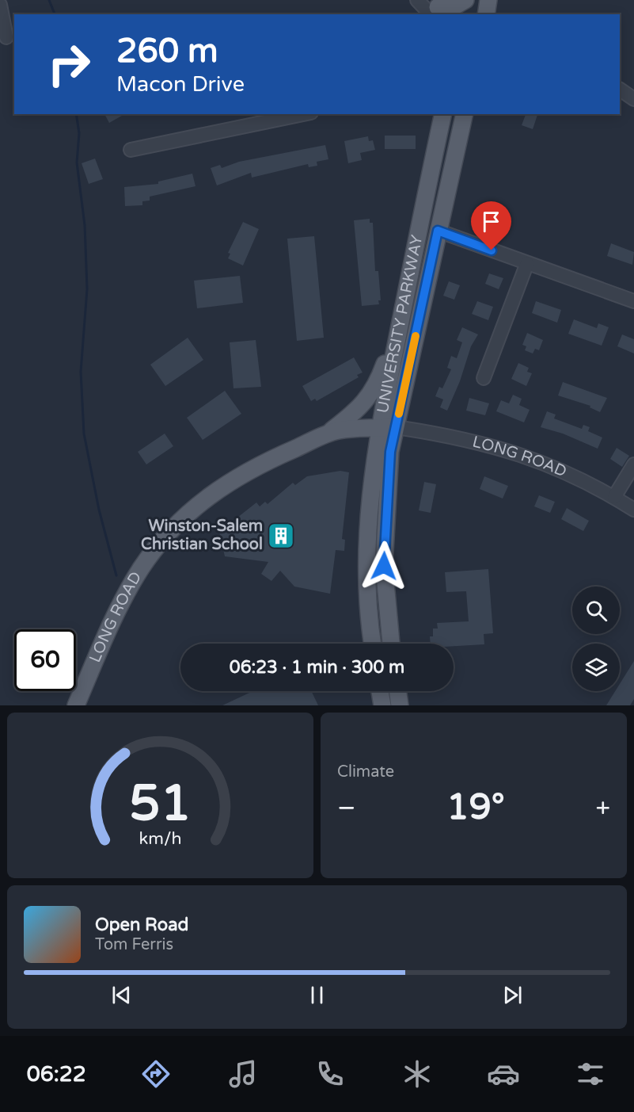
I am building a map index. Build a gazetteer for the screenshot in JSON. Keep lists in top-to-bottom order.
{
  "streets": {
    "main road": ["UNIVERSITY PARKWAY", "LONG ROAD"]
  },
  "crossings": [
    ["UNIVERSITY PARKWAY", "LONG ROAD"]
  ],
  "places": {
    "building": ["Winston-Salem Christian School"]
  },
  "page": {
    "turn": ["260 m", "Macon Drive"],
    "limit": "60",
    "trip": "06:23 · 1 min · 300 m",
    "tile": "Climate",
    "heat": ["−", "19°", "+"],
    "song": ["Open Road", "Tom Ferris"],
    "tabs": "06:22",
    "gauge": ["51", "km/h"]
  }
}
